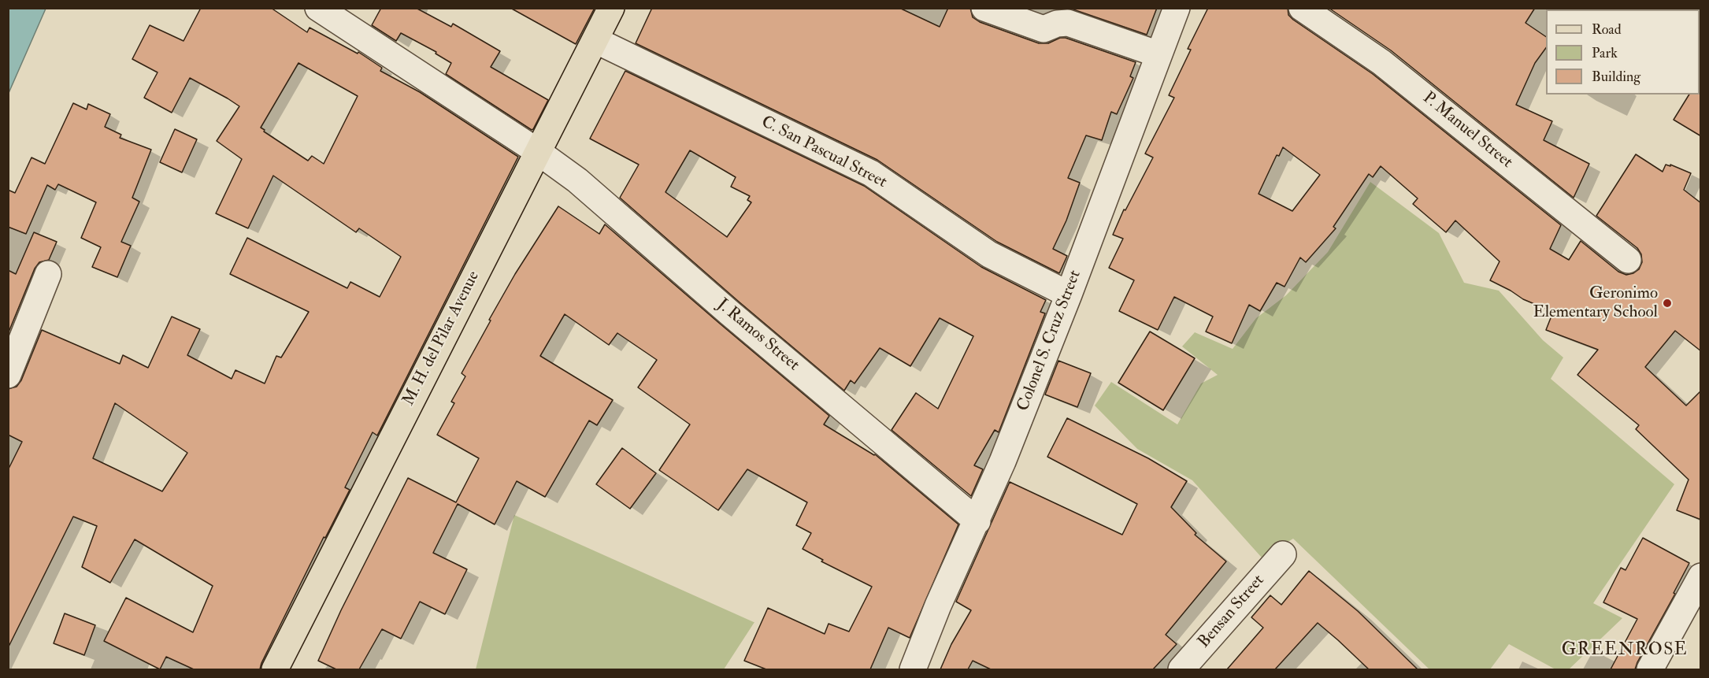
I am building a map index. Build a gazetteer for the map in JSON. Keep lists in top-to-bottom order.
{
  "streets": {
    "main road": ["M. H. del Pilar Avenue"],
    "street": [
      "P. Manuel Street",
      "C. San Pascual Street",
      "J. Ramos Street",
      "Colonel S. Cruz Street",
      "Bensan Street"
    ]
  },
  "crossings": [
    ["C. San Pascual Street", "M. H. del Pilar Avenue"],
    ["C. San Pascual Street", "Colonel S. Cruz Street"],
    ["J. Ramos Street", "M. H. del Pilar Avenue"],
    ["J. Ramos Street", "Colonel S. Cruz Street"]
  ],
  "districts": ["GREENROSE"],
  "places": ["Geronimo Elementary School"],
  "legend": ["Road", "Park", "Building"]
}
